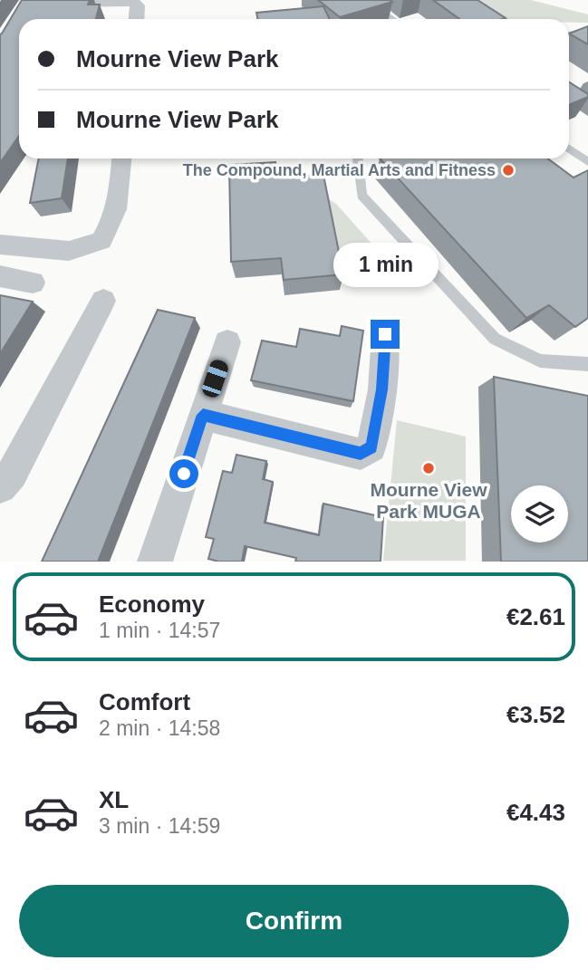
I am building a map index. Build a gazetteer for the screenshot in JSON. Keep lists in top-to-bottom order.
{
  "places": ["The Compound, Martial Arts and Fitness", "Mourne View Park MUGA"],
  "page": {
    "banner": ["Mourne View Park", "Mourne View Park"],
    "bubble": "1 min",
    "list": [
      {
        "name": "Economy",
        "note": "1 min · 14:57",
        "value": "€2.61"
      },
      {
        "name": "Comfort",
        "note": "2 min · 14:58",
        "value": "€3.52"
      },
      {
        "name": "XL",
        "note": "3 min · 14:59",
        "value": "€4.43"
      }
    ],
    "buttons": "Confirm"
  }
}
